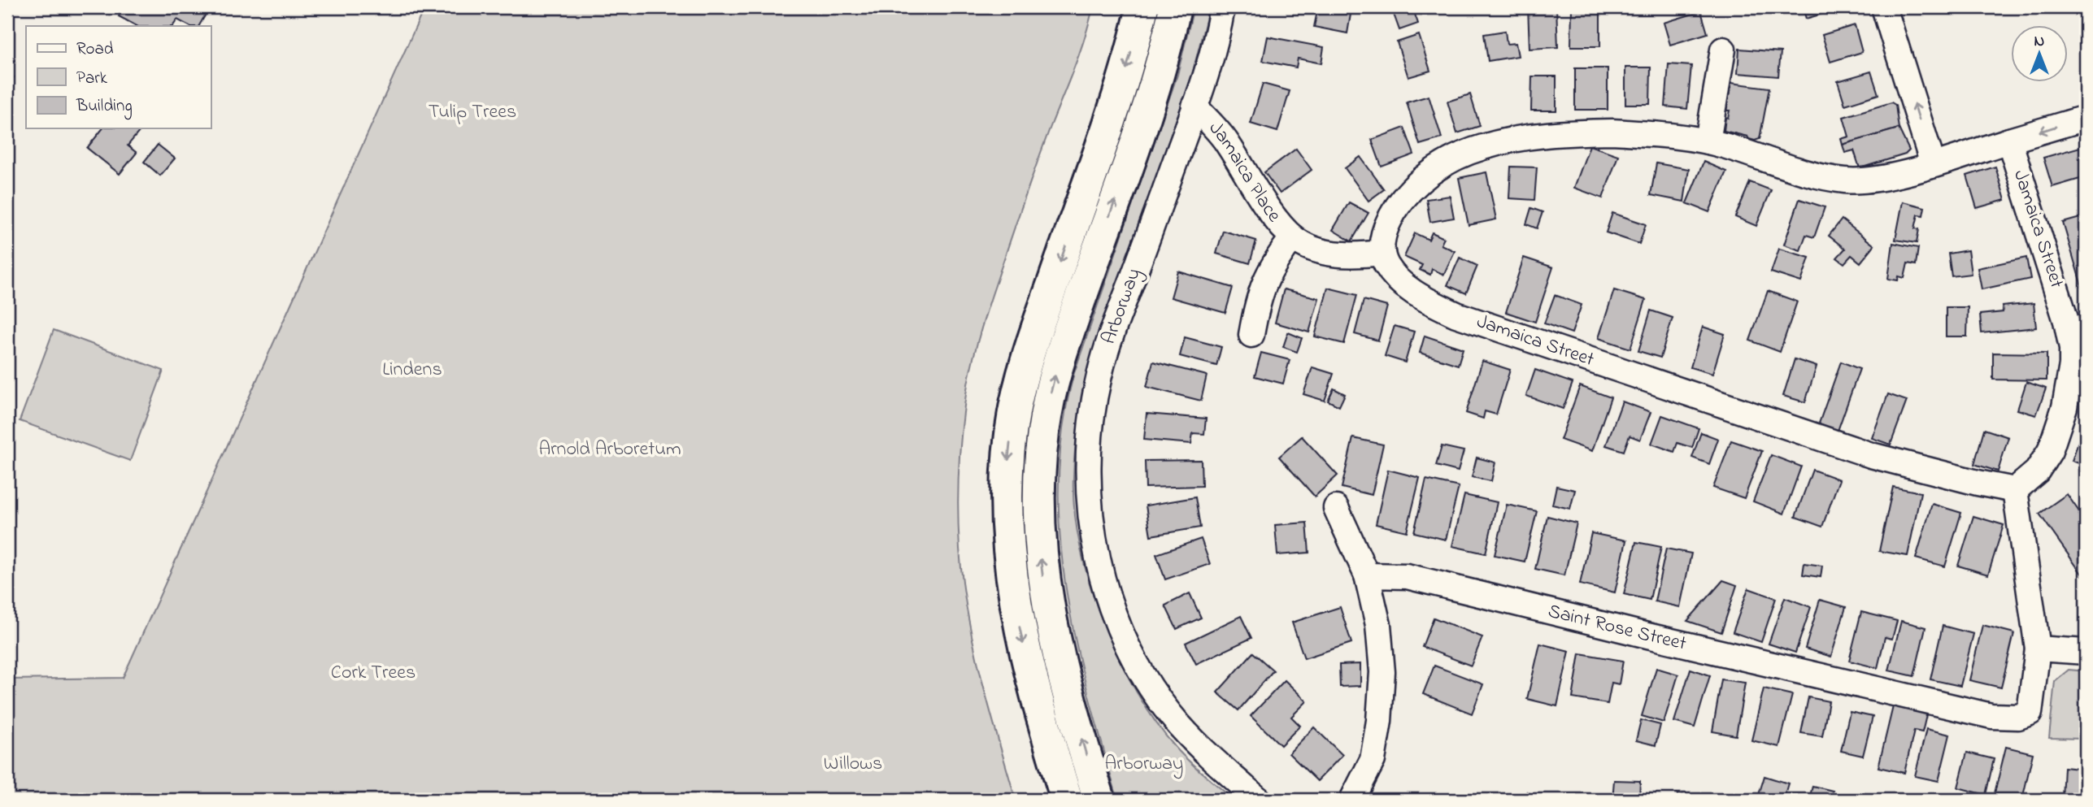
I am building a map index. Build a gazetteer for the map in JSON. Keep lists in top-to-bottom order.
{
  "streets": {
    "highway": ["Arborway"],
    "street": ["Jamaica Place", "Jamaica Street", "Saint Rose Street"]
  },
  "crossings": [
    ["Jamaica Place", "Jamaica Street"],
    ["Jamaica Place", "Arborway"],
    ["Jamaica Street", "Saint Rose Street"]
  ],
  "parks": [
    "Tulip Trees",
    "Lindens",
    "Arnold Arboretum",
    "Cork Trees",
    "Willows",
    "Arborway"
  ],
  "legend": ["Road", "Park", "Building"],
  "north": "top"
}
